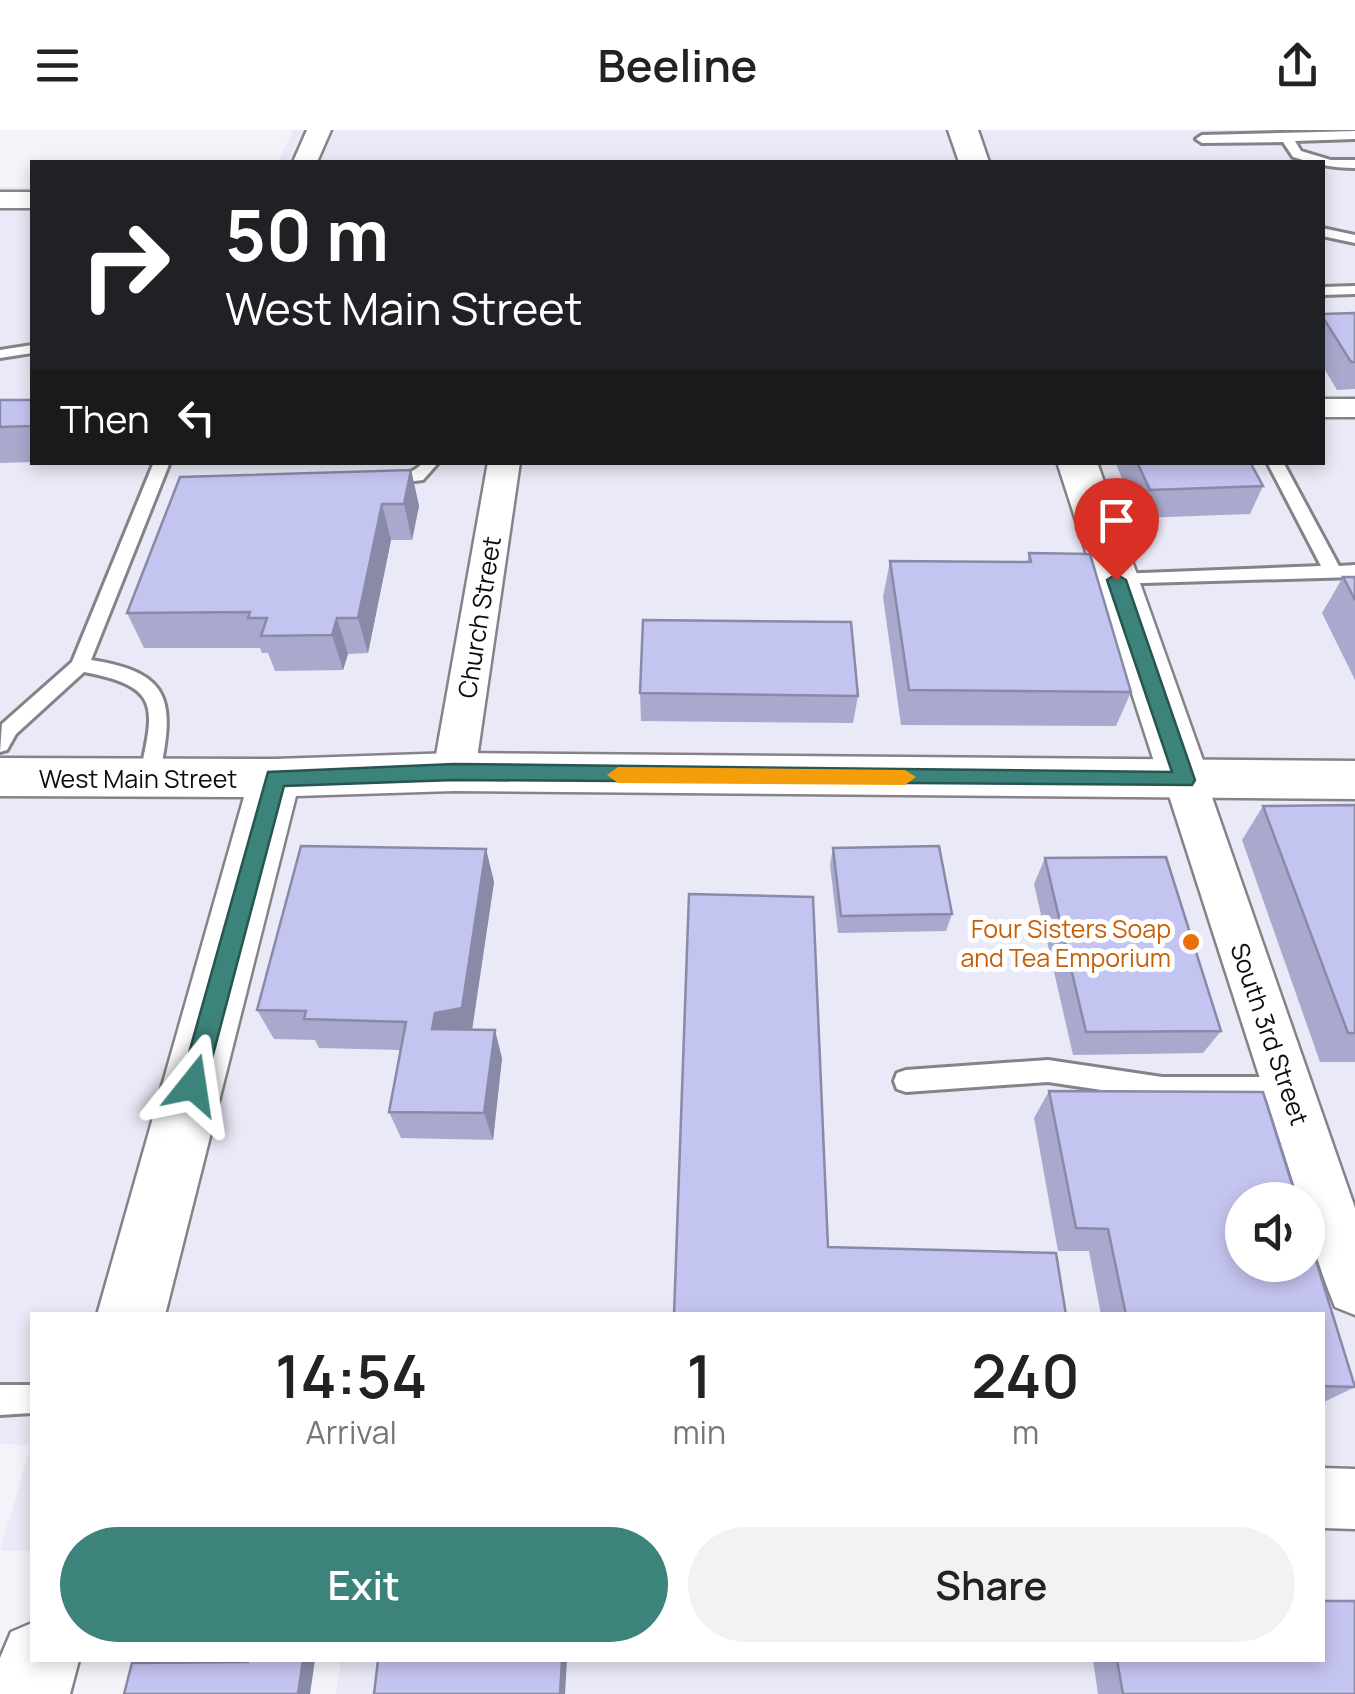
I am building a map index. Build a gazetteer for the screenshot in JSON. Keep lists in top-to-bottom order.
{
  "streets": {
    "main road": ["West Main Street"],
    "street": ["Church Street", "South 3rd Street"]
  },
  "crossings": [
    ["Church Street", "West Main Street"],
    ["West Main Street", "South 3rd Street"]
  ],
  "places": ["Four Sisters Soap and Tea Emporium"],
  "page": {
    "header": "Beeline",
    "turn": ["50 m", "West Main Street"],
    "then": "Then",
    "eta": [
      "14:54",
      "Arrival",
      "1",
      "min",
      "240",
      "m"
    ],
    "buttons": ["Exit", "Share"]
  }
}
